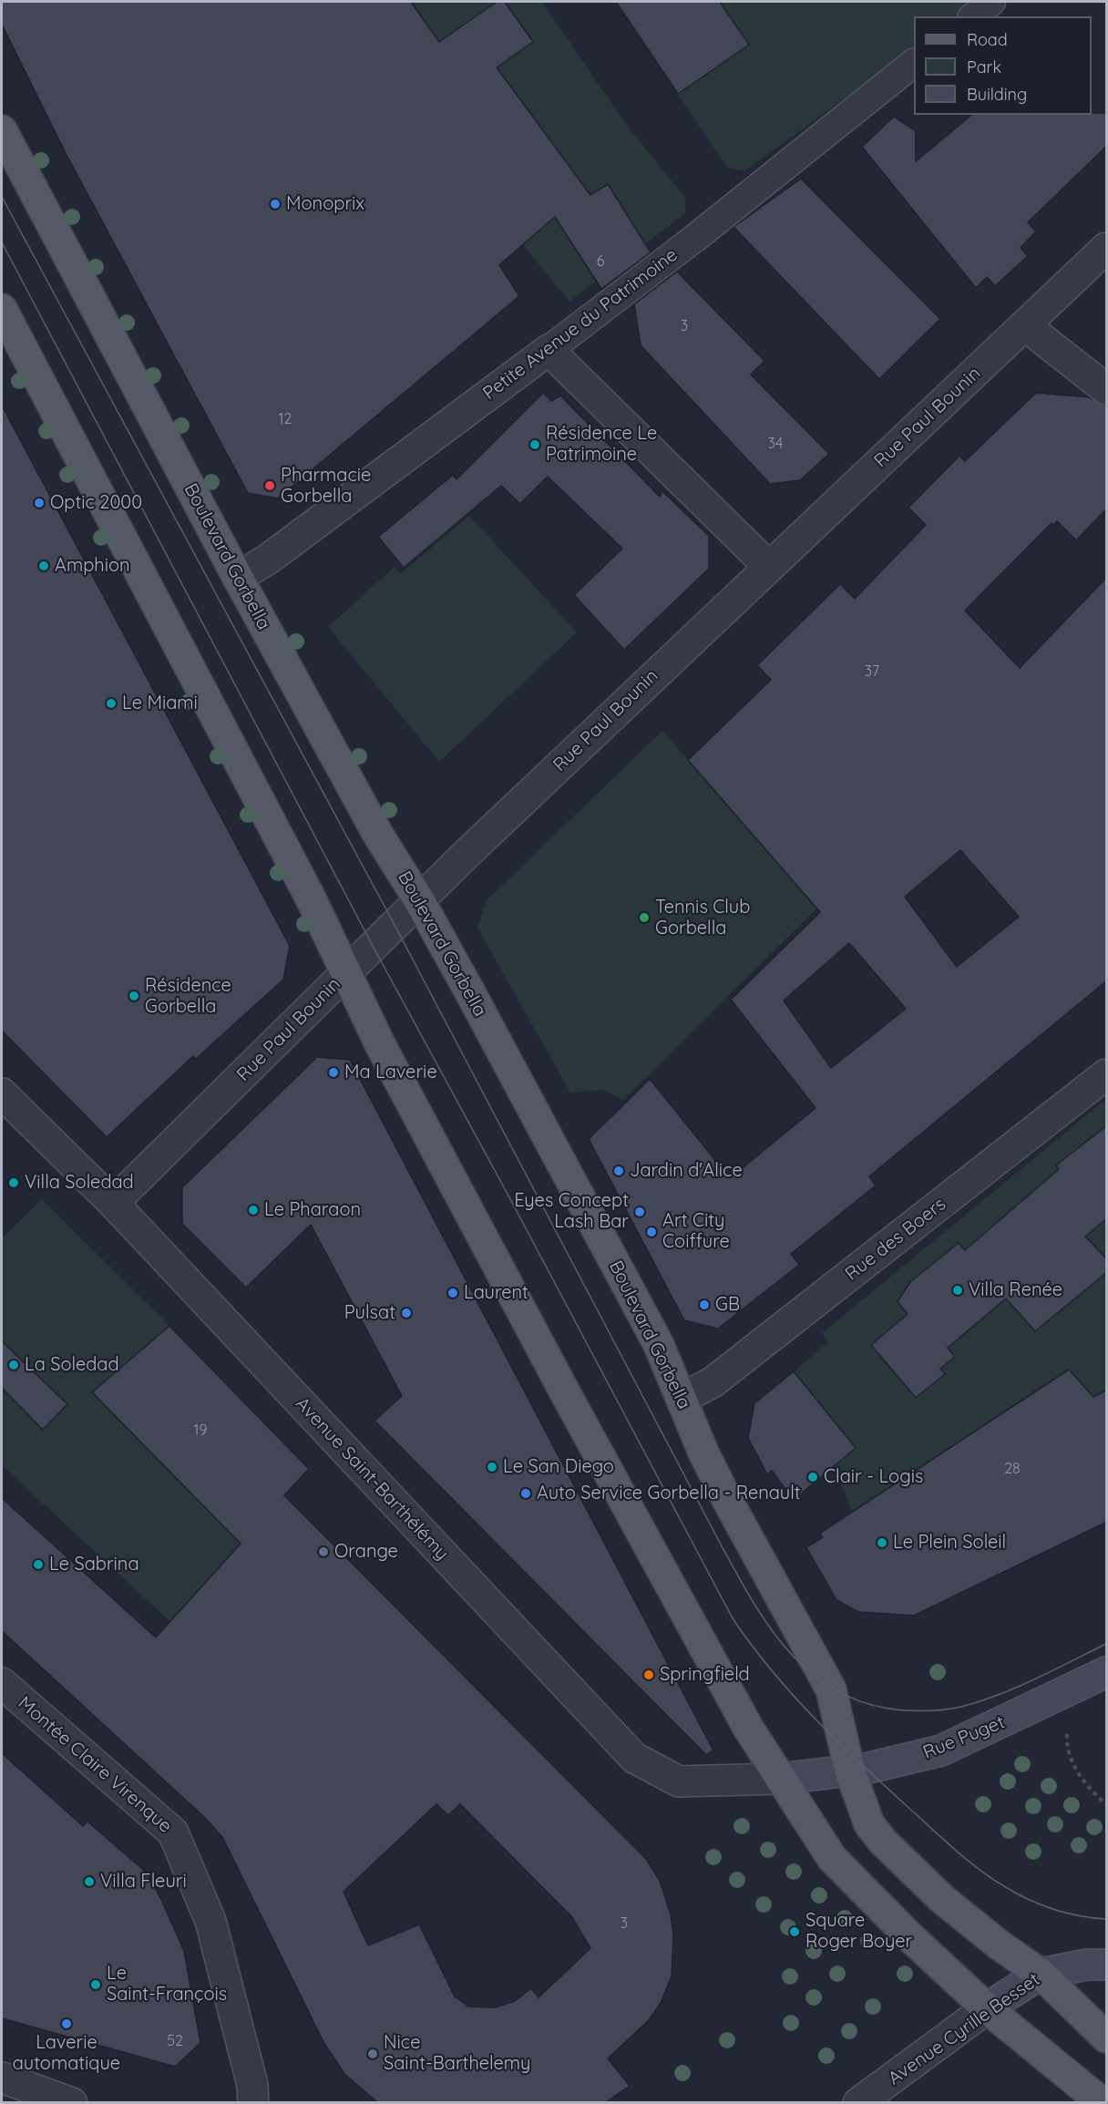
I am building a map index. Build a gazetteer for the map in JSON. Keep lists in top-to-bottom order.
{
  "streets": {
    "main road": ["Boulevard Gorbella", "Rue Puget", "Avenue Cyrille Besset"],
    "street": [
      "Petite Avenue du Patrimoine",
      "Rue Paul Bounin",
      "Rue des Boers",
      "Avenue Saint-Barthélémy",
      "Montée Claire Virenque"
    ]
  },
  "crossings": [
    ["Petite Avenue du Patrimoine", "Boulevard Gorbella"],
    ["Rue Paul Bounin", "Boulevard Gorbella"],
    ["Rue Paul Bounin", "Avenue Saint-Barthélémy"],
    ["Boulevard Gorbella", "Rue des Boers"],
    ["Boulevard Gorbella", "Rue Puget"],
    ["Boulevard Gorbella", "Avenue Cyrille Besset"],
    ["Avenue Saint-Barthélémy", "Rue Puget"]
  ],
  "places": [
    "Monoprix",
    "Résidence Le Patrimoine",
    "Pharmacie Gorbella",
    "Optic 2000",
    "Amphion",
    "Le Miami",
    "Tennis Club Gorbella",
    "Résidence Gorbella",
    "Ma Laverie",
    "Jardin d'Alice",
    "Villa Soledad",
    "Le Pharaon",
    "Eyes Concept Lash Bar",
    "Art City Coiffure",
    "Villa Renée",
    "Laurent",
    "GB",
    "Pulsat",
    "La Soledad",
    "Le San Diego",
    "Clair - Logis",
    "Auto Service Gorbella - Renault",
    "Le Plein Soleil",
    "Orange",
    "Le Sabrina",
    "Springfield",
    "Villa Fleuri",
    "Square Roger Boyer",
    "Le Saint-François",
    "Laverie automatique",
    "Nice Saint-Barthelemy"
  ],
  "house_numbers": [
    "6",
    "3",
    "12",
    "34",
    "37",
    "19",
    "28",
    "3",
    "52"
  ],
  "legend": ["Road", "Park", "Building"]
}
